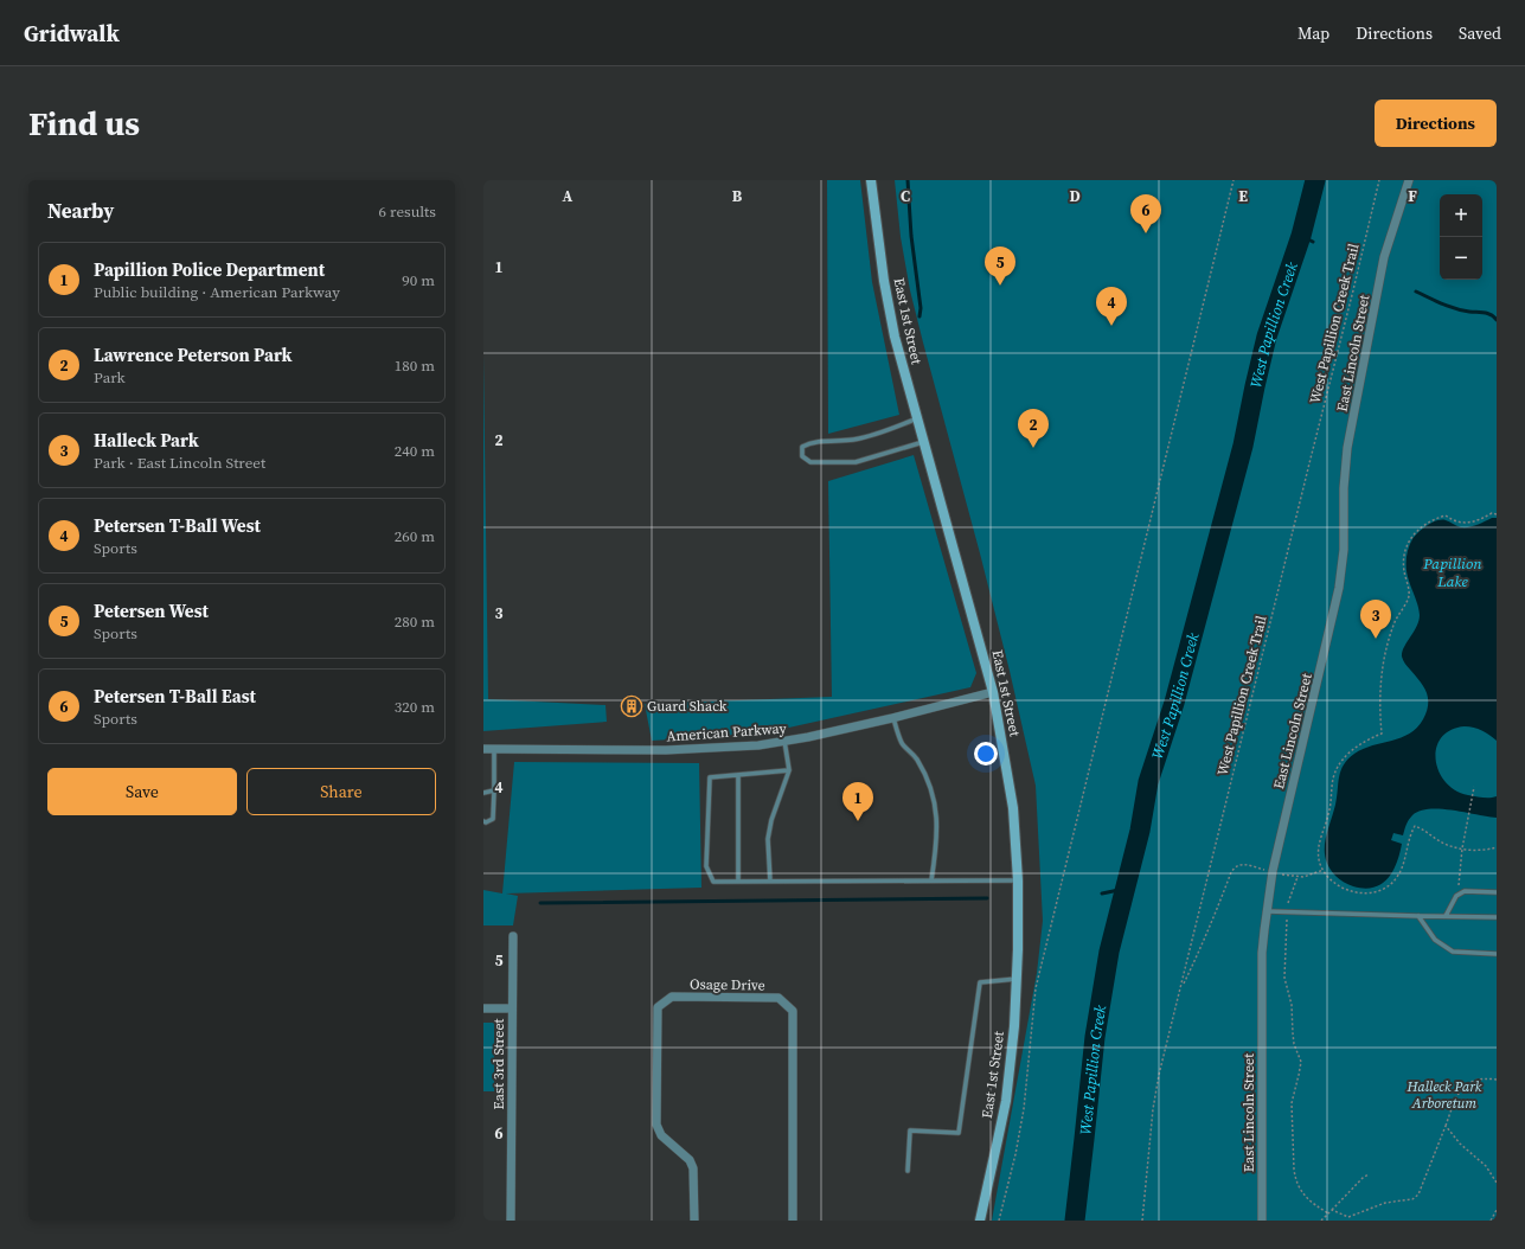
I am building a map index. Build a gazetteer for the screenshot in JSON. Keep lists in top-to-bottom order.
{
  "streets": {
    "main road": ["East 1st Street"],
    "street": [
      "East Lincoln Street",
      "American Parkway",
      "Osage Drive",
      "East 3rd Street"
    ],
    "path": ["West Papillion Creek Trail"]
  },
  "crossings": [
    ["East 1st Street", "American Parkway"]
  ],
  "water": ["West Papillion Creek", "Papillion Lake"],
  "parks": ["Halleck Park Arboretum"],
  "places": {
    "building": ["Guard Shack"]
  },
  "page": {
    "header": "Gridwalk",
    "nav": ["Map", "Directions", "Saved"],
    "buttons": [
      "Directions",
      ["Save", "Share"]
    ],
    "title": "Find us",
    "heading": ["Nearby", "6 results"],
    "map_buttons": ["+", "−"],
    "pins": [
      "6",
      "5",
      "4",
      "2",
      "3",
      "1"
    ],
    "list": [
      {
        "mark": "1",
        "name": "Papillion Police Department",
        "note": "Public building · American Parkway",
        "value": "90 m"
      },
      {
        "mark": "2",
        "name": "Lawrence Peterson Park",
        "note": "Park",
        "value": "180 m"
      },
      {
        "mark": "3",
        "name": "Halleck Park",
        "note": "Park · East Lincoln Street",
        "value": "240 m"
      },
      {
        "mark": "4",
        "name": "Petersen T-Ball West",
        "note": "Sports",
        "value": "260 m"
      },
      {
        "mark": "5",
        "name": "Petersen West",
        "note": "Sports",
        "value": "280 m"
      },
      {
        "mark": "6",
        "name": "Petersen T-Ball East",
        "note": "Sports",
        "value": "320 m"
      }
    ]
  },
  "grid": {
    "columns": [
      "A",
      "B",
      "C",
      "D",
      "E",
      "F"
    ],
    "rows": [
      "1",
      "2",
      "3",
      "4",
      "5",
      "6"
    ]
  }
}
